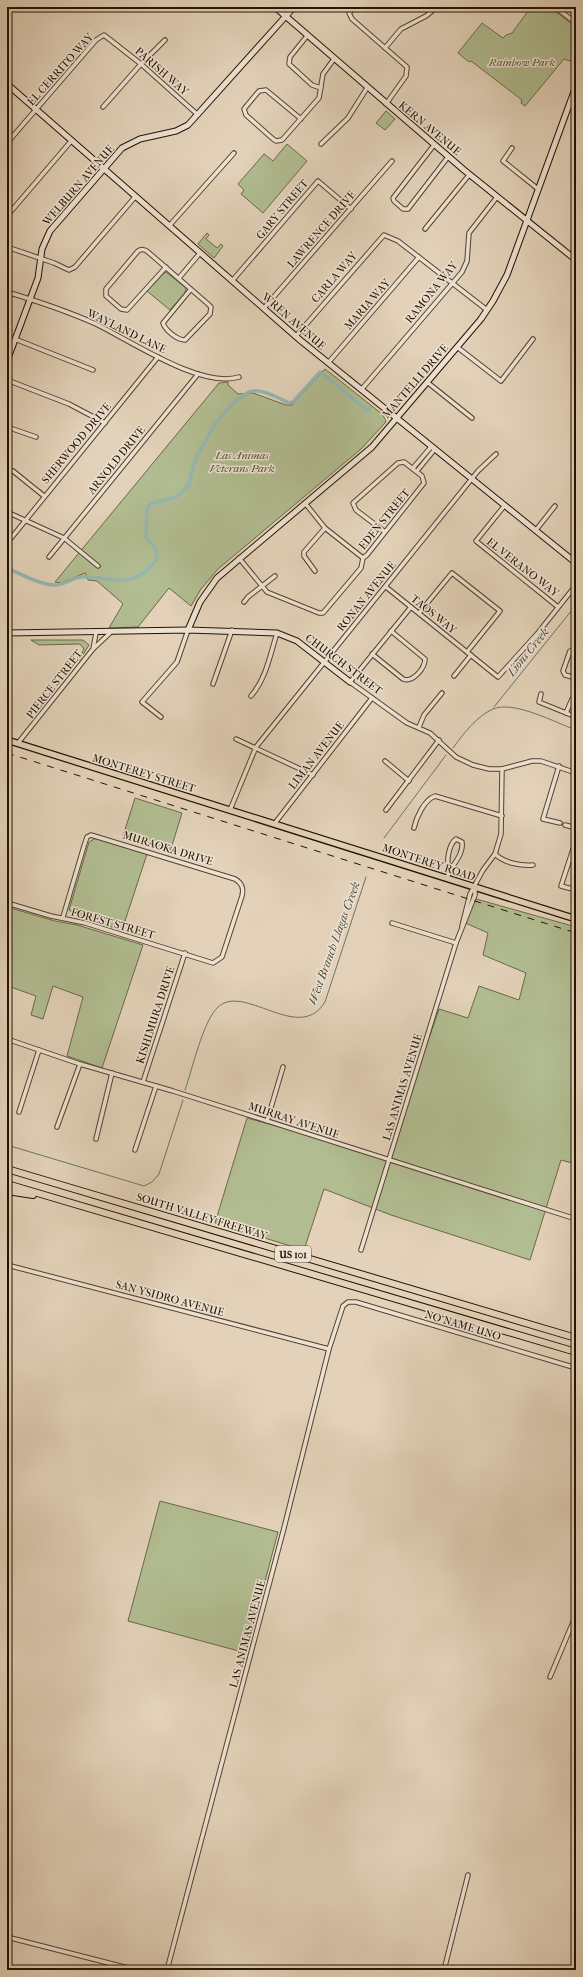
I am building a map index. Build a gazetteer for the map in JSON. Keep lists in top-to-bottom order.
{
  "streets": {
    "highway": ["SOUTH VALLEY FREEWAY", "US 101"],
    "main road": ["MONTEREY STREET", "MONTEREY ROAD"],
    "street": [
      "EL CERRITO WAY",
      "PARISH WAY",
      "KERN AVENUE",
      "WELBURN AVENUE",
      "GARY STREET",
      "LAWRENCE DRIVE",
      "CARLA WAY",
      "RAMONA WAY",
      "MARIA WAY",
      "WREN AVENUE",
      "WAYLAND LANE",
      "MANTELLI DRIVE",
      "SHERWOOD DRIVE",
      "ARNOLD DRIVE",
      "EDEN STREET",
      "EL VERANO WAY",
      "RONAN AVENUE",
      "TAOS WAY",
      "CHURCH STREET",
      "PIERCE STREET",
      "LIMAN AVENUE",
      "MURAOKA DRIVE",
      "FOREST STREET",
      "KISHIMURA DRIVE",
      "LAS ANIMAS AVENUE",
      "MURRAY AVENUE",
      "SAN YSIDRO AVENUE",
      "NO NAME UNO"
    ]
  },
  "crossings": [
    ["EL CERRITO WAY", "PARISH WAY"],
    ["EL CERRITO WAY", "WREN AVENUE"],
    ["PARISH WAY", "WELBURN AVENUE"],
    ["KERN AVENUE", "WELBURN AVENUE"],
    ["KERN AVENUE", "RAMONA WAY"],
    ["KERN AVENUE", "MANTELLI DRIVE"],
    ["WELBURN AVENUE", "WREN AVENUE"],
    ["WELBURN AVENUE", "WAYLAND LANE"],
    ["GARY STREET", "LAWRENCE DRIVE"],
    ["GARY STREET", "WREN AVENUE"],
    ["LAWRENCE DRIVE", "WREN AVENUE"],
    ["CARLA WAY", "MARIA WAY"],
    ["CARLA WAY", "WREN AVENUE"],
    ["RAMONA WAY", "WREN AVENUE"],
    ["MARIA WAY", "WREN AVENUE"],
    ["WREN AVENUE", "MANTELLI DRIVE"],
    ["WREN AVENUE", "EL VERANO WAY"],
    ["WREN AVENUE", "RONAN AVENUE"],
    ["WAYLAND LANE", "SHERWOOD DRIVE"],
    ["WAYLAND LANE", "ARNOLD DRIVE"],
    ["MANTELLI DRIVE", "CHURCH STREET"],
    ["EL VERANO WAY", "TAOS WAY"],
    ["RONAN AVENUE", "TAOS WAY"],
    ["RONAN AVENUE", "CHURCH STREET"],
    ["RONAN AVENUE", "MONTEREY STREET"],
    ["CHURCH STREET", "PIERCE STREET"],
    ["CHURCH STREET", "LIMAN AVENUE"],
    ["PIERCE STREET", "MONTEREY STREET"],
    ["LIMAN AVENUE", "MONTEREY STREET"],
    ["LIMAN AVENUE", "MONTEREY ROAD"],
    ["MONTEREY STREET", "MONTEREY ROAD"],
    ["MURAOKA DRIVE", "FOREST STREET"],
    ["MONTEREY ROAD", "LAS ANIMAS AVENUE"],
    ["FOREST STREET", "KISHIMURA DRIVE"],
    ["KISHIMURA DRIVE", "MURRAY AVENUE"],
    ["LAS ANIMAS AVENUE", "MURRAY AVENUE"],
    ["LAS ANIMAS AVENUE", "SAN YSIDRO AVENUE"],
    ["LAS ANIMAS AVENUE", "NO NAME UNO"]
  ],
  "water": ["Lions Creek", "West Branch Llagas Creek"],
  "parks": ["Rainbow Park", "Las Animas Veterans Park"]
}
